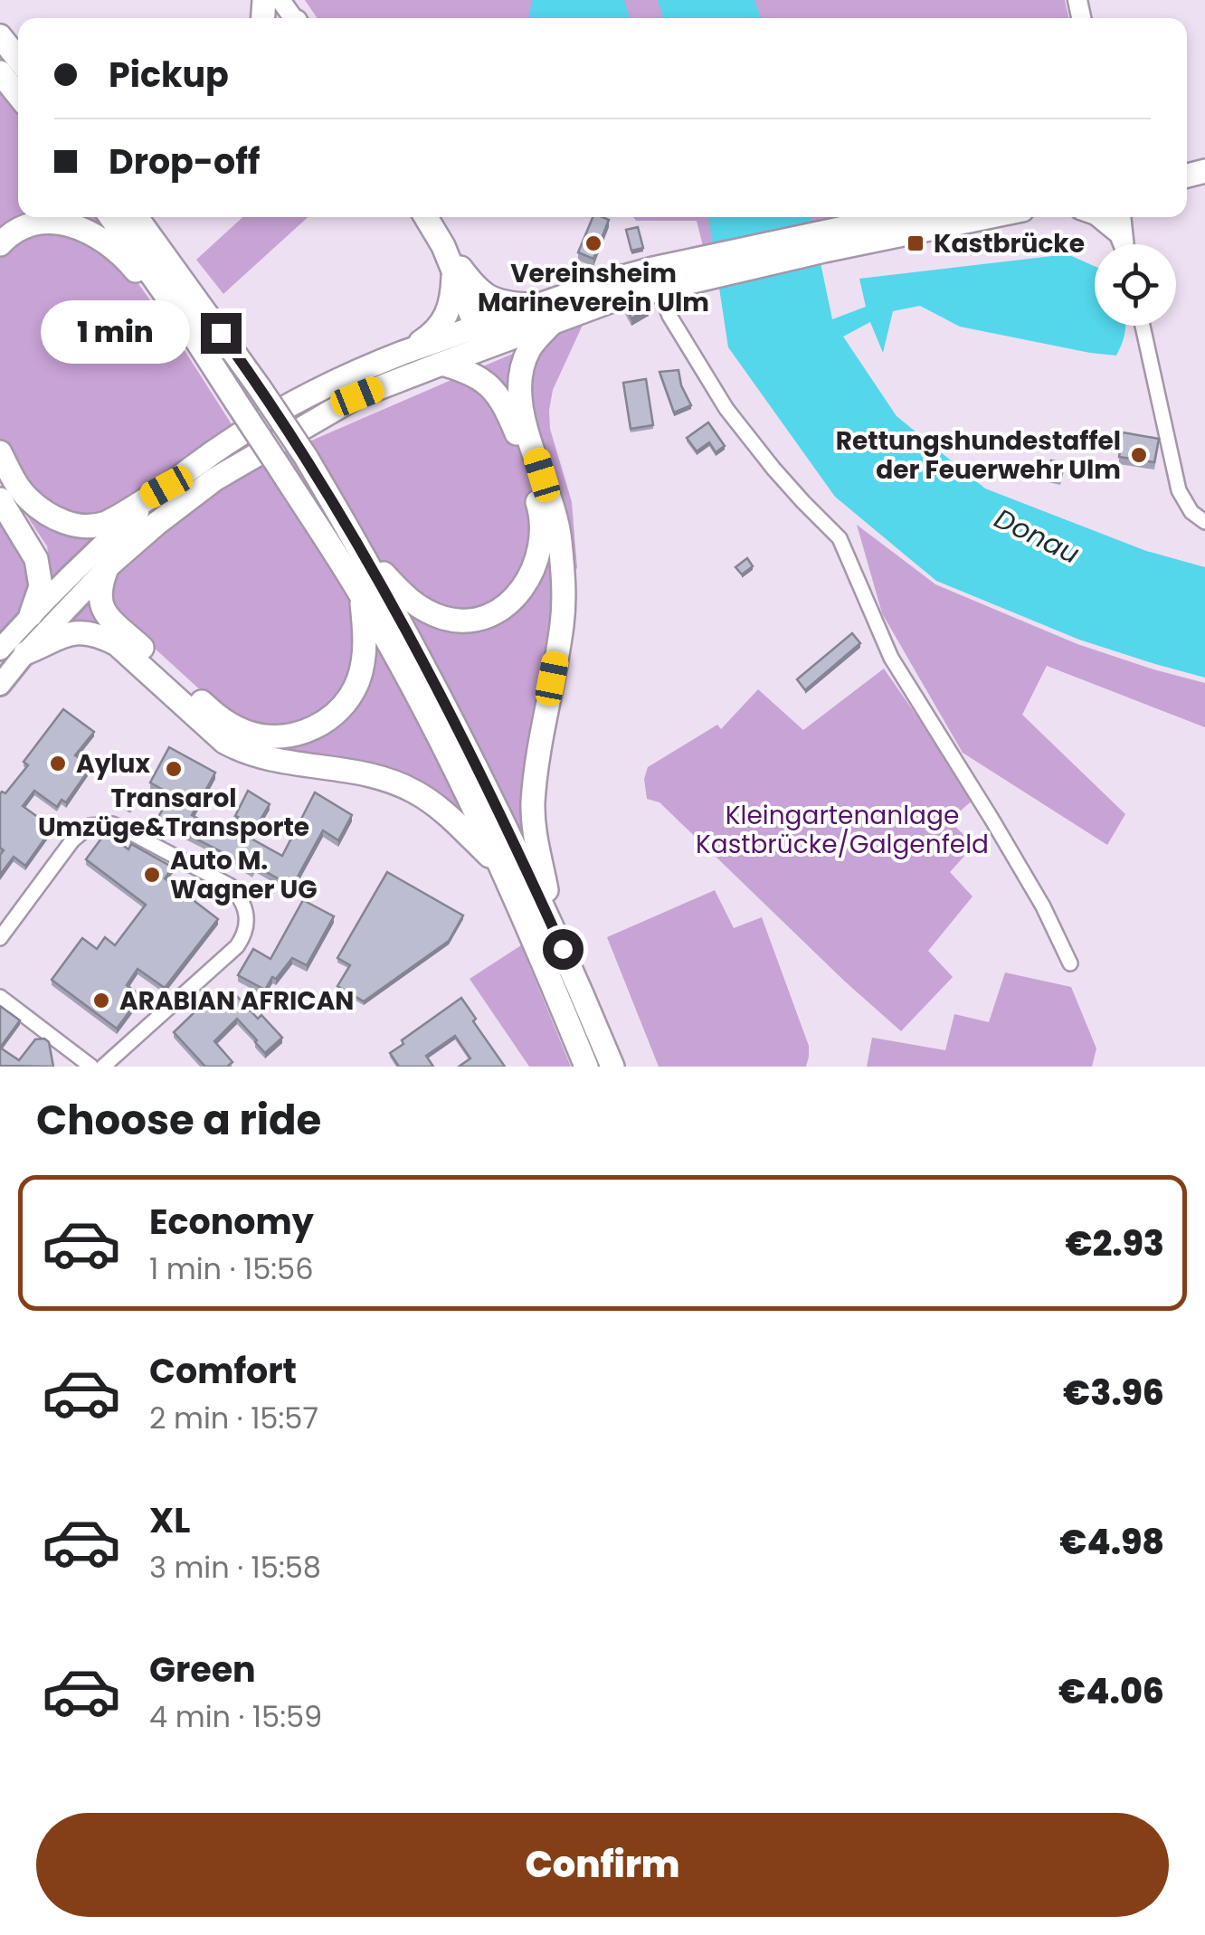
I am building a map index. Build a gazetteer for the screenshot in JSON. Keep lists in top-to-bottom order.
{
  "water": ["Donau"],
  "parks": ["Kleingartenanlage Kastbrücke/Galgenfeld"],
  "places": {
    "other": [
      "Vereinsheim Marineverein Ulm",
      "Rettungshundestaffel der Feuerwehr Ulm",
      "Aylux",
      "Transarol Umzüge&Transporte",
      "Auto M. Wagner UG",
      "ARABIAN AFRICAN"
    ],
    "transit": ["Kastbrücke"]
  },
  "page": {
    "banner": ["Pickup", "Drop-off"],
    "bubble": "1 min",
    "heading": "Choose a ride",
    "list": [
      {
        "name": "Economy",
        "note": "1 min · 15:56",
        "value": "€2.93"
      },
      {
        "name": "Comfort",
        "note": "2 min · 15:57",
        "value": "€3.96"
      },
      {
        "name": "XL",
        "note": "3 min · 15:58",
        "value": "€4.98"
      },
      {
        "name": "Green",
        "note": "4 min · 15:59",
        "value": "€4.06"
      }
    ],
    "buttons": "Confirm"
  }
}
